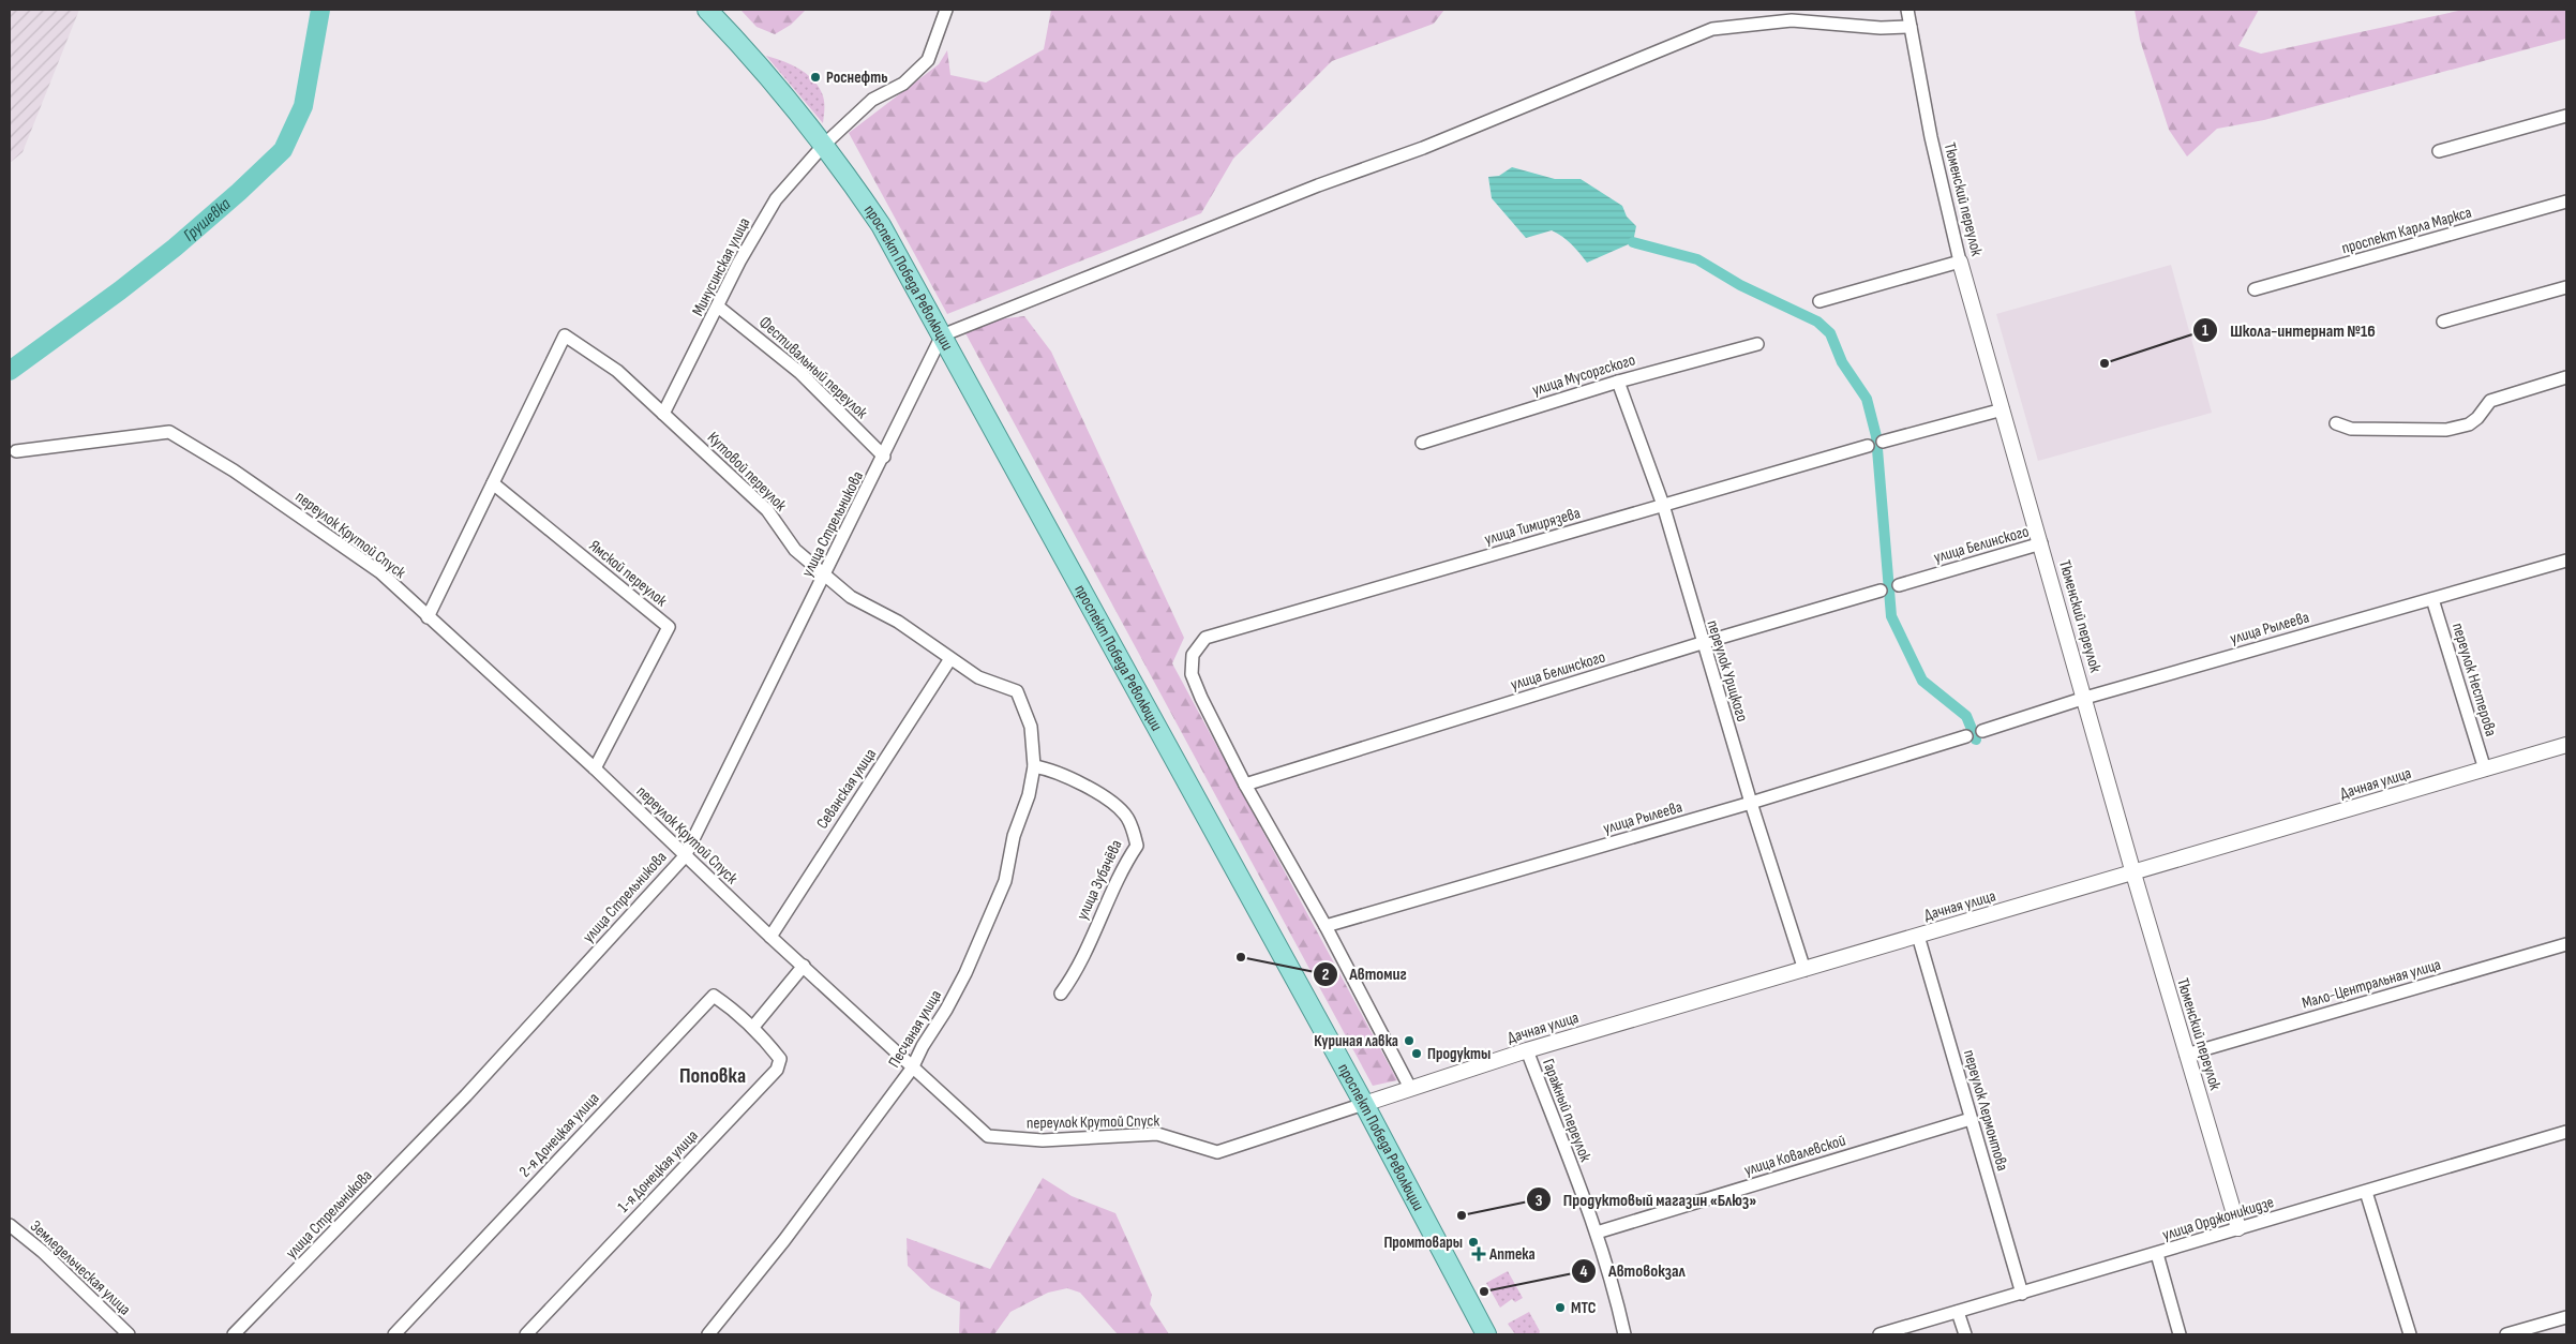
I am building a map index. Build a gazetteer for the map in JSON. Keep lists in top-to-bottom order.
{
  "streets": {
    "main road": ["проспект Победа Революции"],
    "street": [
      "Тюменский переулок",
      "проспект Карла Маркса",
      "Минусинская улица",
      "Фестивальный переулок",
      "улица Мусоргского",
      "Кутовой переулок",
      "улица Стрельникова",
      "улица Тимирязева",
      "переулок Крутой Спуск",
      "улица Белинского",
      "Ямской переулок",
      "улица Рылеева",
      "переулок Урицкого",
      "переулок Нестерова",
      "Дачная улица",
      "Севанская улица",
      "улица Зубачёва",
      "Мало-Центральная улица",
      "Песчаная улица",
      "Гаражный переулок",
      "переулок Лермонтова",
      "2-я Донецкая улица",
      "улица Ковалевской",
      "1-я Донецкая улица",
      "улица Орджоникидзе",
      "Земледельческая улица"
    ]
  },
  "crossings": [
    ["Тюменский переулок", "улица Белинского"],
    ["Тюменский переулок", "улица Рылеева"],
    ["Тюменский переулок", "Дачная улица"],
    ["Тюменский переулок", "Мало-Центральная улица"],
    ["Тюменский переулок", "улица Орджоникидзе"],
    ["Минусинская улица", "проспект Победа Революции"],
    ["Минусинская улица", "Фестивальный переулок"],
    ["Минусинская улица", "Кутовой переулок"],
    ["проспект Победа Революции", "улица Стрельникова"],
    ["проспект Победа Революции", "переулок Крутой Спуск"],
    ["проспект Победа Революции", "Дачная улица"],
    ["Фестивальный переулок", "улица Стрельникова"],
    ["улица Мусоргского", "переулок Урицкого"],
    ["Кутовой переулок", "улица Стрельникова"],
    ["Кутовой переулок", "Ямской переулок"],
    ["Кутовой переулок", "Севанская улица"],
    ["Кутовой переулок", "Песчаная улица"],
    ["улица Стрельникова", "переулок Крутой Спуск"],
    ["улица Тимирязева", "улица Белинского"],
    ["улица Тимирязева", "переулок Урицкого"],
    ["переулок Крутой Спуск", "Ямской переулок"],
    ["переулок Крутой Спуск", "Дачная улица"],
    ["переулок Крутой Спуск", "Севанская улица"],
    ["переулок Крутой Спуск", "Песчаная улица"],
    ["улица Белинского", "переулок Урицкого"],
    ["улица Рылеева", "переулок Урицкого"],
    ["улица Рылеева", "переулок Нестерова"],
    ["переулок Урицкого", "Дачная улица"],
    ["переулок Нестерова", "Дачная улица"],
    ["Дачная улица", "Гаражный переулок"],
    ["Дачная улица", "переулок Лермонтова"],
    ["улица Зубачёва", "Песчаная улица"],
    ["Гаражный переулок", "улица Ковалевской"],
    ["переулок Лермонтова", "улица Ковалевской"],
    ["переулок Лермонтова", "улица Орджоникидзе"],
    ["2-я Донецкая улица", "1-я Донецкая улица"]
  ],
  "districts": ["Поповка"],
  "water": ["Грушевка"],
  "places": {
    "other": [
      "Роснефть",
      "Школа-интернат №16",
      "Автомиг",
      "Куриная лавка",
      "Продукты",
      "Продуктовый магазин «Блюз»",
      "Промтовары",
      "Автовокзал",
      "МТС"
    ],
    "health": ["Аптека"]
  }
}
